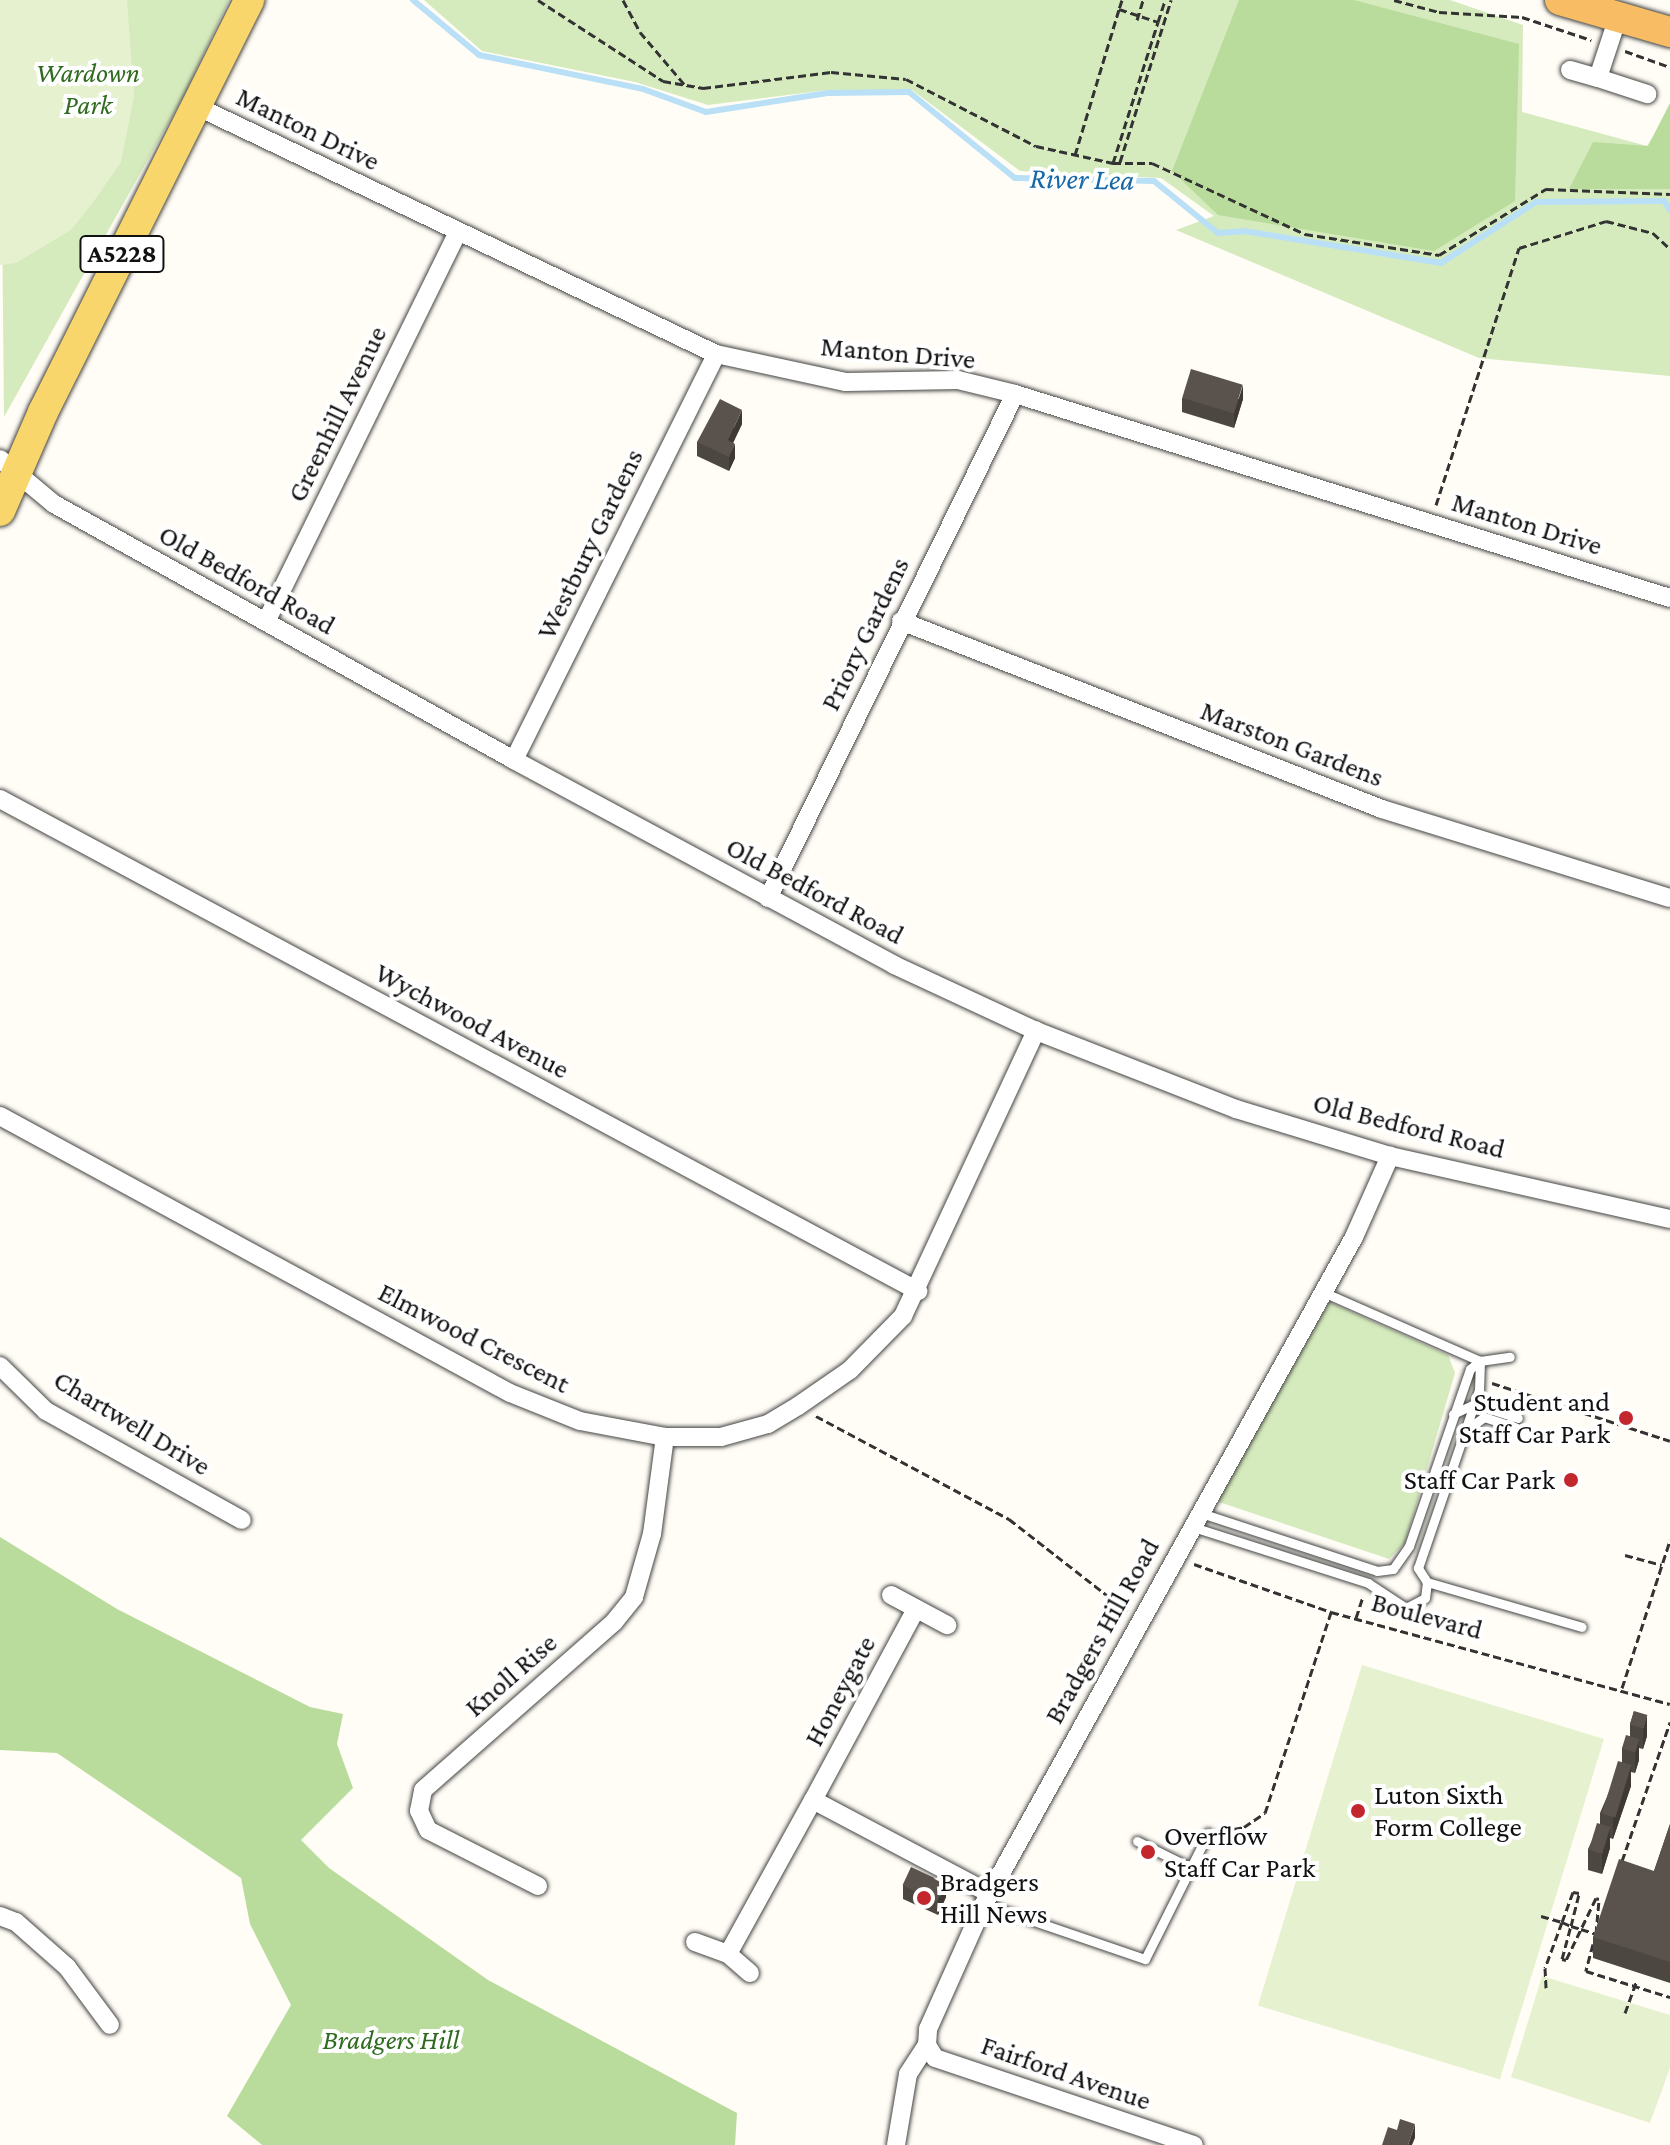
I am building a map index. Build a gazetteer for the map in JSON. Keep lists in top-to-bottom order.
{
  "streets": {
    "main road": ["A5228"],
    "street": [
      "Manton Drive",
      "Greenhill Avenue",
      "Westbury Gardens",
      "Old Bedford Road",
      "Priory Gardens",
      "Marston Gardens",
      "Wychwood Avenue",
      "Elmwood Crescent",
      "Chartwell Drive",
      "Bradgers Hill Road",
      "Knoll Rise",
      "Honeygate",
      "Fairford Avenue"
    ],
    "path": ["Boulevard"]
  },
  "crossings": [
    ["Manton Drive", "A5228"],
    ["Manton Drive", "Greenhill Avenue"],
    ["Manton Drive", "Westbury Gardens"],
    ["Manton Drive", "Priory Gardens"],
    ["A5228", "Old Bedford Road"],
    ["Greenhill Avenue", "Old Bedford Road"],
    ["Westbury Gardens", "Old Bedford Road"],
    ["Old Bedford Road", "Priory Gardens"],
    ["Old Bedford Road", "Elmwood Crescent"],
    ["Old Bedford Road", "Bradgers Hill Road"],
    ["Priory Gardens", "Marston Gardens"],
    ["Wychwood Avenue", "Elmwood Crescent"],
    ["Elmwood Crescent", "Knoll Rise"],
    ["Boulevard", "Bradgers Hill Road"],
    ["Bradgers Hill Road", "Fairford Avenue"]
  ],
  "water": ["River Lea"],
  "parks": ["Wardown Park", "Bradgers Hill"],
  "places": [
    "Student and Staff Car Park",
    "Staff Car Park",
    "Luton Sixth Form College",
    "Overflow Staff Car Park",
    "Bradgers Hill News"
  ]
}
